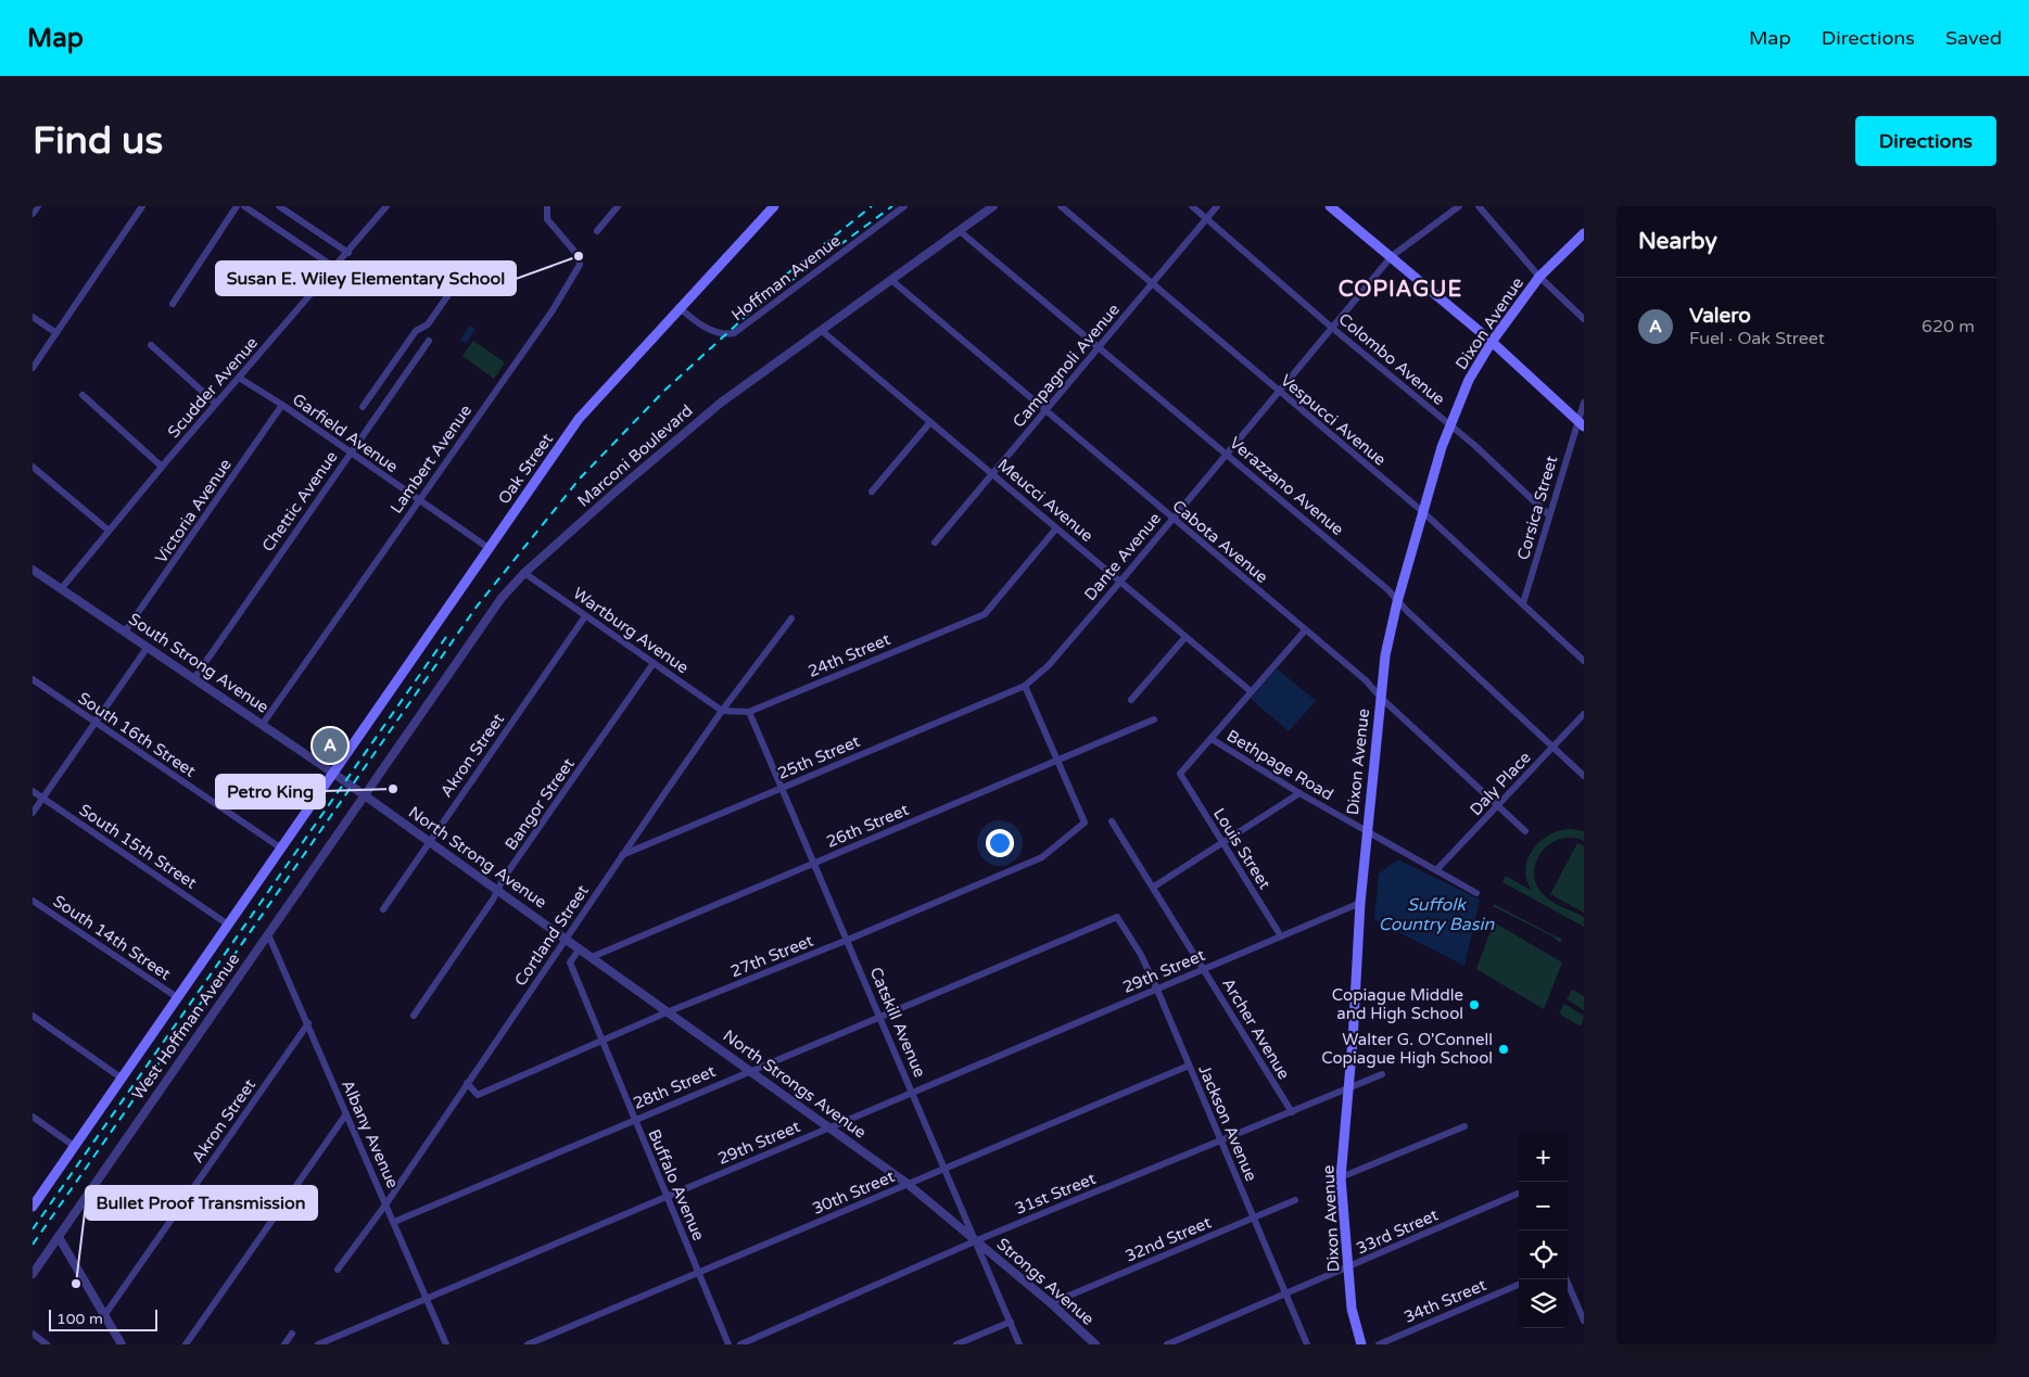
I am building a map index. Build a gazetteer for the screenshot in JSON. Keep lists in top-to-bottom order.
{
  "streets": {
    "main road": ["Dixon Avenue", "Oak Street", "West Hoffman Avenue"],
    "street": [
      "Hoffman Avenue",
      "Colombo Avenue",
      "Campagnoli Avenue",
      "Scudder Avenue",
      "Vespucci Avenue",
      "Garfield Avenue",
      "Marconi Boulevard",
      "Lambert Avenue",
      "Verazzano Avenue",
      "Meucci Avenue",
      "Chettic Avenue",
      "Corsica Street",
      "Victoria Avenue",
      "Cabota Avenue",
      "Dante Avenue",
      "Wartburg Avenue",
      "24th Street",
      "South Strong Avenue",
      "South 16th Street",
      "Akron Street",
      "25th Street",
      "Bethpage Road",
      "Daly Place",
      "Bangor Street",
      "26th Street",
      "South 15th Street",
      "Louis Street",
      "North Strong Avenue",
      "Cortland Street",
      "South 14th Street",
      "27th Street",
      "29th Street",
      "Catskill Avenue",
      "Archer Avenue",
      "North Strongs Avenue",
      "28th Street",
      "Jackson Avenue",
      "Albany Avenue",
      "Buffalo Avenue",
      "30th Street",
      "31st Street",
      "33rd Street",
      "32nd Street",
      "Strongs Avenue",
      "34th Street"
    ]
  },
  "crossings": [
    ["Hoffman Avenue", "Oak Street"],
    ["Dixon Avenue", "Colombo Avenue"],
    ["Dixon Avenue", "Vespucci Avenue"],
    ["Dixon Avenue", "Verazzano Avenue"],
    ["Dixon Avenue", "Cabota Avenue"],
    ["Dixon Avenue", "Bethpage Road"],
    ["Dixon Avenue", "29th Street"],
    ["Dixon Avenue", "31st Street"],
    ["Dixon Avenue", "33rd Street"],
    ["Colombo Avenue", "Campagnoli Avenue"],
    ["Colombo Avenue", "Corsica Street"],
    ["Colombo Avenue", "Dante Avenue"],
    ["Campagnoli Avenue", "Vespucci Avenue"],
    ["Campagnoli Avenue", "Verazzano Avenue"],
    ["Campagnoli Avenue", "Meucci Avenue"],
    ["Campagnoli Avenue", "Cabota Avenue"],
    ["Scudder Avenue", "Garfield Avenue"],
    ["Scudder Avenue", "South Strong Avenue"],
    ["Vespucci Avenue", "Corsica Street"],
    ["Vespucci Avenue", "Dante Avenue"],
    ["Garfield Avenue", "Lambert Avenue"],
    ["Garfield Avenue", "Oak Street"],
    ["Garfield Avenue", "Chettic Avenue"],
    ["Garfield Avenue", "Victoria Avenue"],
    ["Marconi Boulevard", "Verazzano Avenue"],
    ["Marconi Boulevard", "Meucci Avenue"],
    ["Marconi Boulevard", "Cabota Avenue"],
    ["Marconi Boulevard", "Wartburg Avenue"],
    ["Marconi Boulevard", "North Strong Avenue"],
    ["Marconi Boulevard", "West Hoffman Avenue"],
    ["Lambert Avenue", "South Strong Avenue"],
    ["Oak Street", "South Strong Avenue"],
    ["Oak Street", "West Hoffman Avenue"],
    ["Verazzano Avenue", "Dante Avenue"],
    ["Verazzano Avenue", "Daly Place"],
    ["Meucci Avenue", "Dante Avenue"],
    ["Meucci Avenue", "24th Street"],
    ["Chettic Avenue", "South Strong Avenue"],
    ["Victoria Avenue", "South Strong Avenue"],
    ["Cabota Avenue", "Dante Avenue"],
    ["Cabota Avenue", "Daly Place"],
    ["Dante Avenue", "25th Street"],
    ["Wartburg Avenue", "24th Street"],
    ["Wartburg Avenue", "Akron Street"],
    ["Wartburg Avenue", "Bangor Street"],
    ["Wartburg Avenue", "Cortland Street"],
    ["24th Street", "Cortland Street"],
    ["24th Street", "Catskill Avenue"],
    ["South Strong Avenue", "North Strong Avenue"],
    ["South Strong Avenue", "West Hoffman Avenue"],
    ["South 16th Street", "West Hoffman Avenue"],
    ["Akron Street", "North Strong Avenue"],
    ["Akron Street", "Albany Avenue"],
    ["25th Street", "Cortland Street"],
    ["25th Street", "Catskill Avenue"],
    ["Bethpage Road", "Daly Place"],
    ["Bethpage Road", "Louis Street"],
    ["Bangor Street", "North Strong Avenue"],
    ["26th Street", "North Strong Avenue"],
    ["26th Street", "27th Street"],
    ["26th Street", "Catskill Avenue"],
    ["26th Street", "North Strongs Avenue"],
    ["South 15th Street", "West Hoffman Avenue"],
    ["Louis Street", "29th Street"],
    ["North Strong Avenue", "Cortland Street"],
    ["North Strong Avenue", "West Hoffman Avenue"],
    ["North Strong Avenue", "North Strongs Avenue"],
    ["North Strong Avenue", "Buffalo Avenue"],
    ["Cortland Street", "27th Street"],
    ["Cortland Street", "Albany Avenue"],
    ["South 14th Street", "West Hoffman Avenue"],
    ["27th Street", "Catskill Avenue"],
    ["27th Street", "North Strongs Avenue"],
    ["27th Street", "Buffalo Avenue"],
    ["29th Street", "Catskill Avenue"],
    ["29th Street", "Archer Avenue"],
    ["29th Street", "North Strongs Avenue"],
    ["29th Street", "Jackson Avenue"],
    ["29th Street", "Albany Avenue"],
    ["29th Street", "Buffalo Avenue"],
    ["Catskill Avenue", "North Strongs Avenue"],
    ["Catskill Avenue", "28th Street"],
    ["Catskill Avenue", "30th Street"],
    ["Catskill Avenue", "31st Street"],
    ["Catskill Avenue", "Strongs Avenue"],
    ["West Hoffman Avenue", "Albany Avenue"],
    ["Archer Avenue", "31st Street"],
    ["North Strongs Avenue", "28th Street"],
    ["North Strongs Avenue", "30th Street"],
    ["North Strongs Avenue", "31st Street"],
    ["North Strongs Avenue", "Strongs Avenue"],
    ["28th Street", "Jackson Avenue"],
    ["28th Street", "Albany Avenue"],
    ["28th Street", "Buffalo Avenue"],
    ["Jackson Avenue", "30th Street"],
    ["Jackson Avenue", "31st Street"],
    ["Jackson Avenue", "33rd Street"],
    ["Jackson Avenue", "32nd Street"],
    ["Buffalo Avenue", "30th Street"],
    ["31st Street", "Strongs Avenue"],
    ["32nd Street", "Strongs Avenue"]
  ],
  "districts": ["COPIAGUE"],
  "water": ["Suffolk Country Basin"],
  "places": [
    "Susan E. Wiley Elementary School",
    "Petro King",
    "Copiague Middle and High School",
    "Walter G. O'Connell Copiague High School",
    "Bullet Proof Transmission"
  ],
  "scale_bar": "100 m",
  "page": {
    "header": "Map",
    "nav": ["Map", "Directions", "Saved"],
    "buttons": "Directions",
    "title": "Find us",
    "heading": "Nearby",
    "list": [
      {
        "mark": "A",
        "name": "Valero",
        "note": "Fuel · Oak Street",
        "value": "620 m"
      }
    ],
    "pins": "A",
    "map_buttons": ["+", "−"],
    "scale": "100 m"
  }
}
